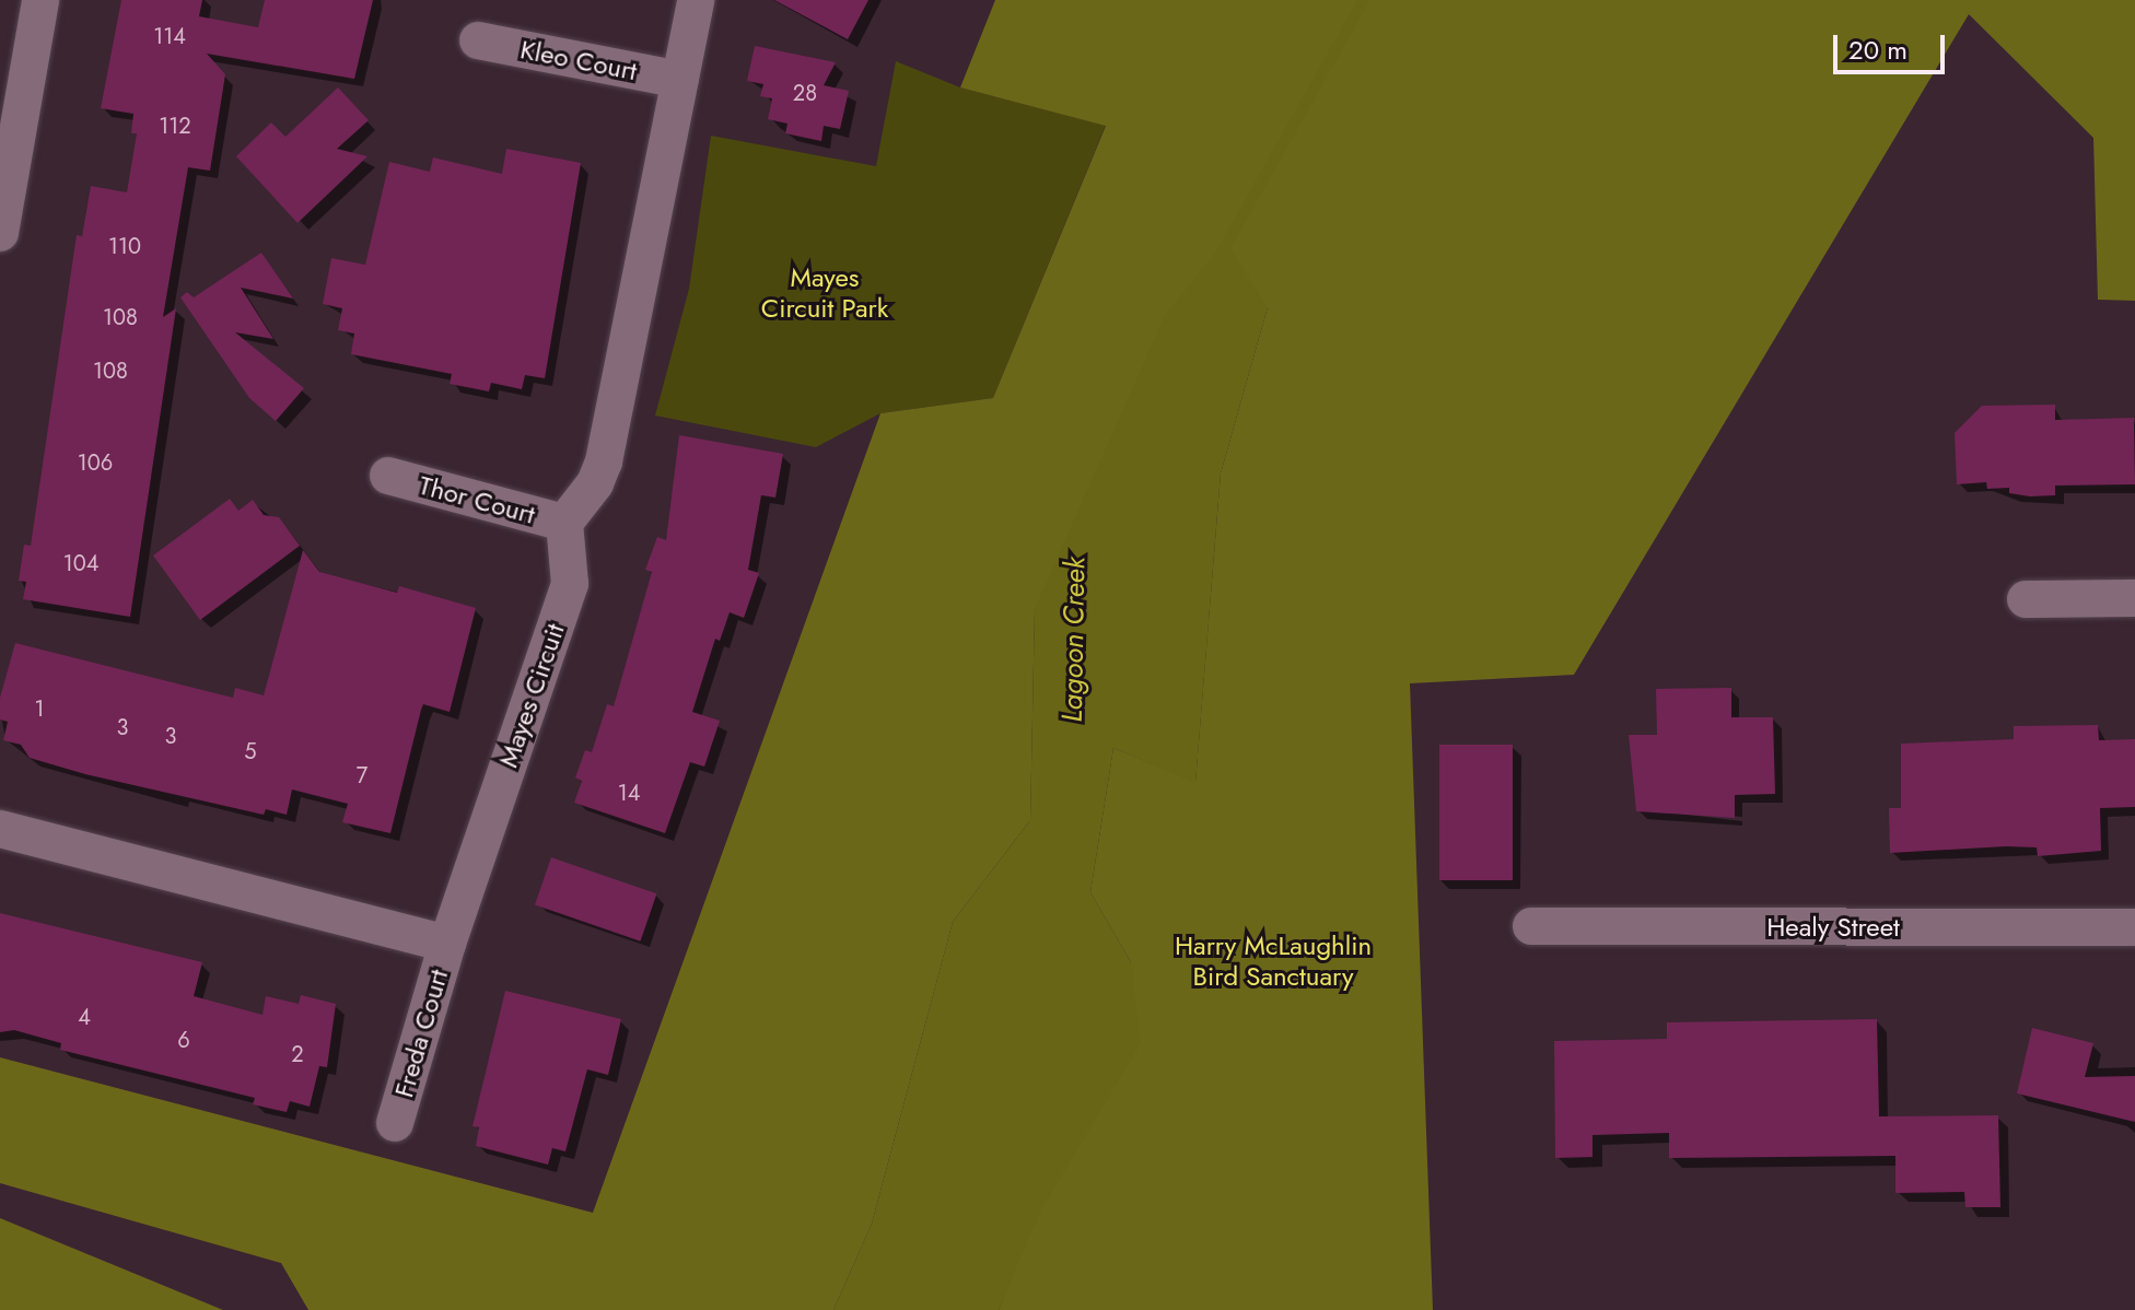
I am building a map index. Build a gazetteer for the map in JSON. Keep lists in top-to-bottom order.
{
  "streets": {
    "street": [
      "Kleo Court",
      "Thor Court",
      "Mayes Circuit",
      "Healy Street",
      "Freda Court"
    ]
  },
  "crossings": [
    ["Thor Court", "Mayes Circuit"],
    ["Mayes Circuit", "Freda Court"]
  ],
  "water": ["Lagoon Creek"],
  "parks": ["Mayes Circuit Park", "Harry McLaughlin Bird Sanctuary"],
  "house_numbers": [
    "114",
    "28",
    "112",
    "110",
    "108",
    "108",
    "106",
    "104",
    "1",
    "3",
    "3",
    "5",
    "7",
    "14",
    "4",
    "6",
    "2"
  ],
  "scale_bar": "20 m"
}
